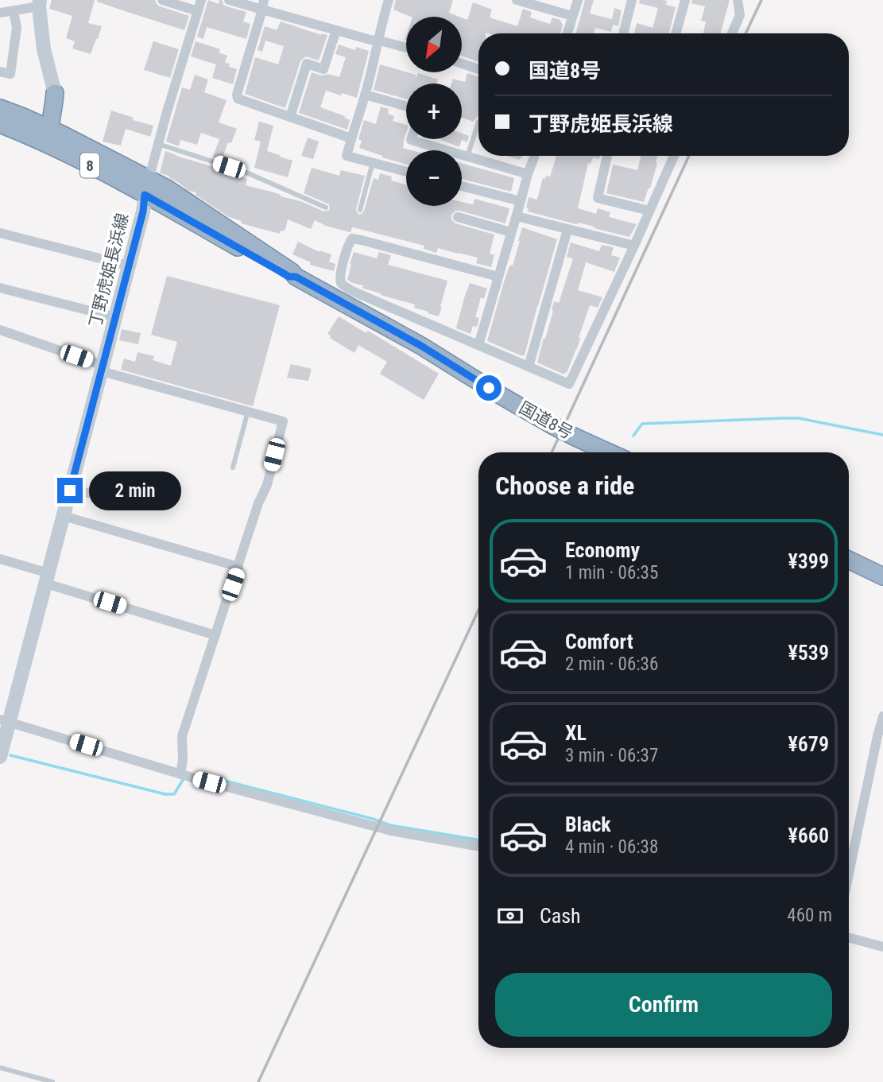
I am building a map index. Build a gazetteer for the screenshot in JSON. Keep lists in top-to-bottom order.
{
  "streets": {
    "highway": ["8", "国道8号"],
    "main road": ["丁野虎姫長浜線"]
  },
  "crossings": [
    ["丁野虎姫長浜線", "国道8号"]
  ],
  "north": "bottom left",
  "page": {
    "map_buttons": ["+", "−"],
    "banner": ["国道8号", "丁野虎姫長浜線"],
    "heading": "Choose a ride",
    "bubble": "2 min",
    "list": [
      {
        "name": "Economy",
        "note": "1 min · 06:35",
        "value": "¥399"
      },
      {
        "name": "Comfort",
        "note": "2 min · 06:36",
        "value": "¥539"
      },
      {
        "name": "XL",
        "note": "3 min · 06:37",
        "value": "¥679"
      },
      {
        "name": "Black",
        "note": "4 min · 06:38",
        "value": "¥660"
      }
    ],
    "pay": ["Cash", "460 m"],
    "buttons": "Confirm"
  }
}
